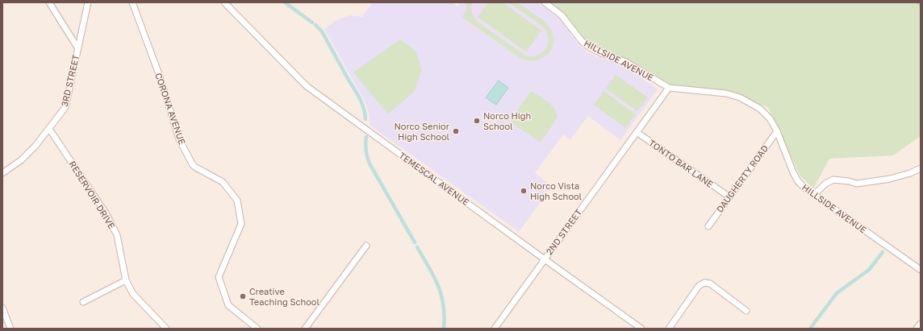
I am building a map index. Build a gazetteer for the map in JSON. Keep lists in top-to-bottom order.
{
  "streets": {
    "street": [
      "HILLSIDE AVENUE",
      "3RD STREET",
      "CORONA AVENUE",
      "TONTO BAR LANE",
      "TEMESCAL AVENUE",
      "DAUGHERTY ROAD",
      "RESERVOIR DRIVE",
      "2ND STREET"
    ]
  },
  "crossings": [
    ["HILLSIDE AVENUE", "DAUGHERTY ROAD"],
    ["HILLSIDE AVENUE", "2ND STREET"],
    ["3RD STREET", "RESERVOIR DRIVE"],
    ["TONTO BAR LANE", "2ND STREET"],
    ["TEMESCAL AVENUE", "2ND STREET"]
  ],
  "places": [
    "Norco High School",
    "Norco Senior High School",
    "Norco Vista High School",
    "Creative Teaching School"
  ]
}
